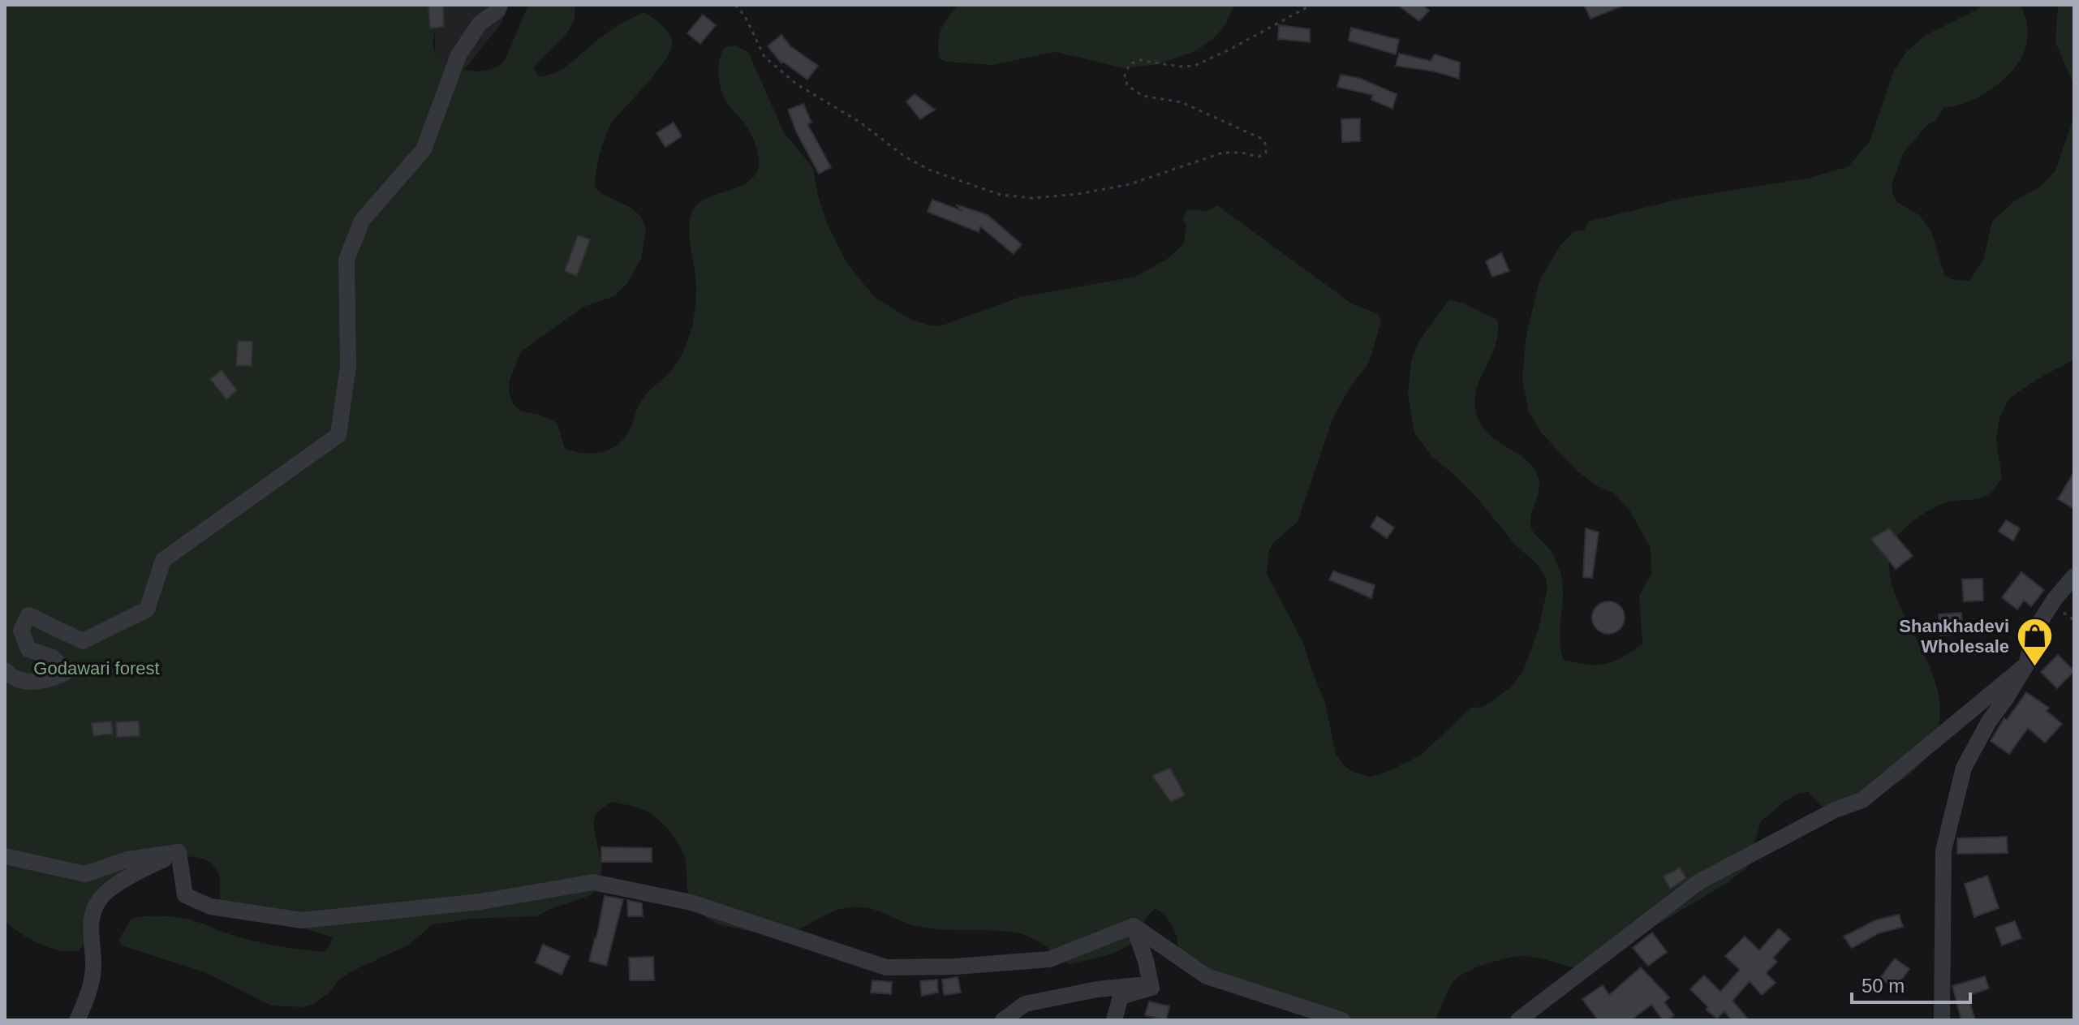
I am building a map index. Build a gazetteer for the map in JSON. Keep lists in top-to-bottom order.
{
  "parks": ["Godawari forest"],
  "places": {
    "shop": ["Shankhadevi Wholesale"]
  },
  "scale_bar": "50 m"
}
